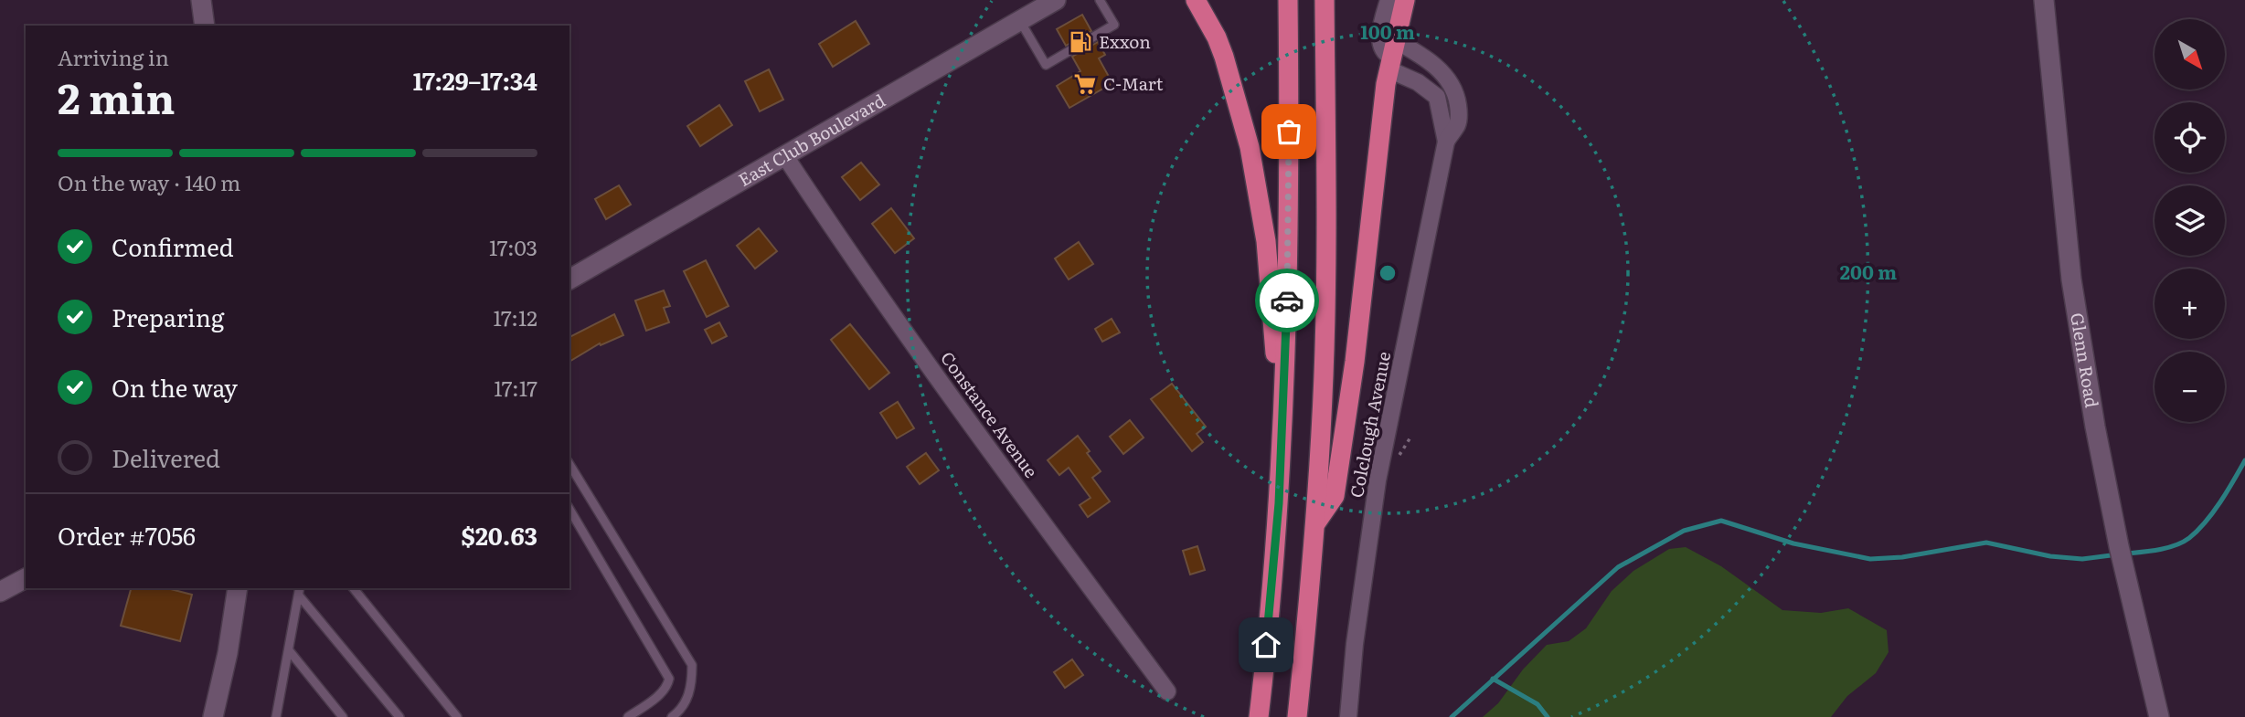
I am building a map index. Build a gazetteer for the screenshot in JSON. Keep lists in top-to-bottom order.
{
  "streets": {
    "street": [
      "East Club Boulevard",
      "Glenn Road",
      "Constance Avenue",
      "Colclough Avenue"
    ]
  },
  "crossings": [
    ["East Club Boulevard", "Constance Avenue"]
  ],
  "places": {
    "fuel station": ["Exxon"],
    "supermarket": ["C-Mart"]
  },
  "north": "bottom right",
  "page": {
    "map_buttons": ["+", "−"],
    "heading": ["2 min", "Arriving in", "17:29–17:34"],
    "panel": ["Order #7056", "$20.63"],
    "bar": "On the way · 140 m",
    "list": [
      ["Confirmed", "17:03"],
      ["Preparing", "17:12"],
      ["On the way", "17:17"],
      "Delivered"
    ]
  },
  "rings": ["100 m", "200 m"]
}
